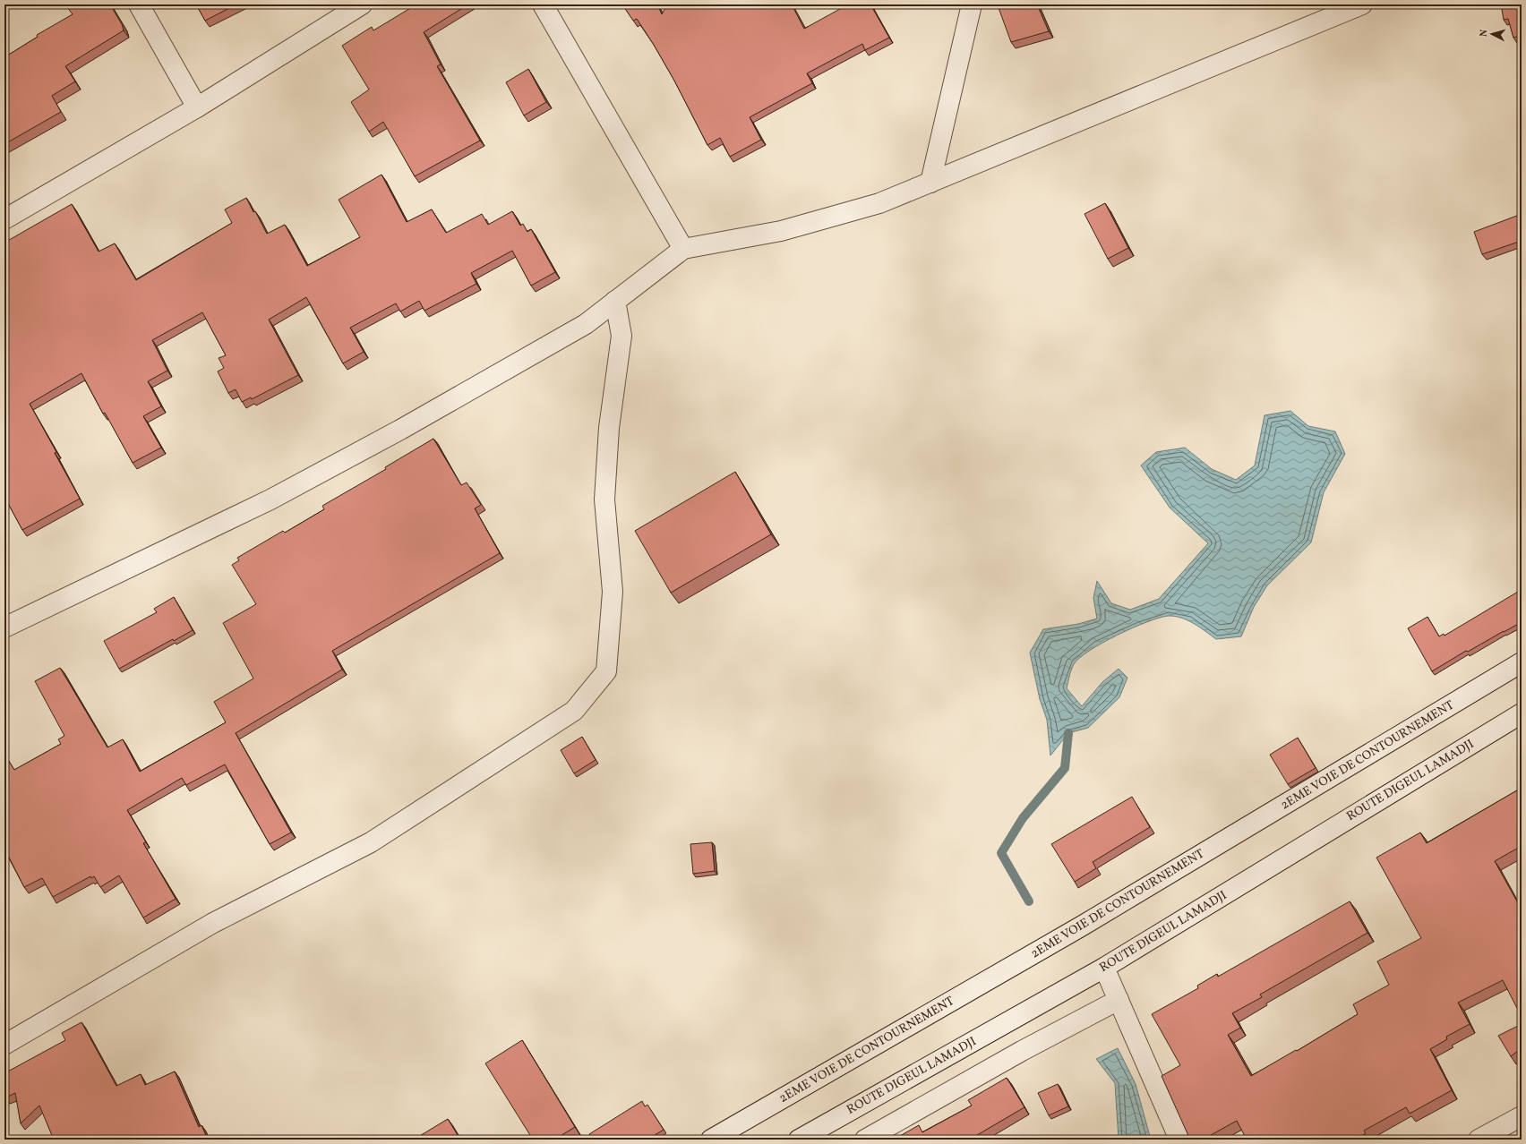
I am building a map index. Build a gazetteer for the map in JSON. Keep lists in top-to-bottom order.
{
  "streets": {
    "street": ["2EME VOIE DE CONTOURNEMENT", "ROUTE DIGEUL LAMADJI"]
  },
  "north": "left"
}
